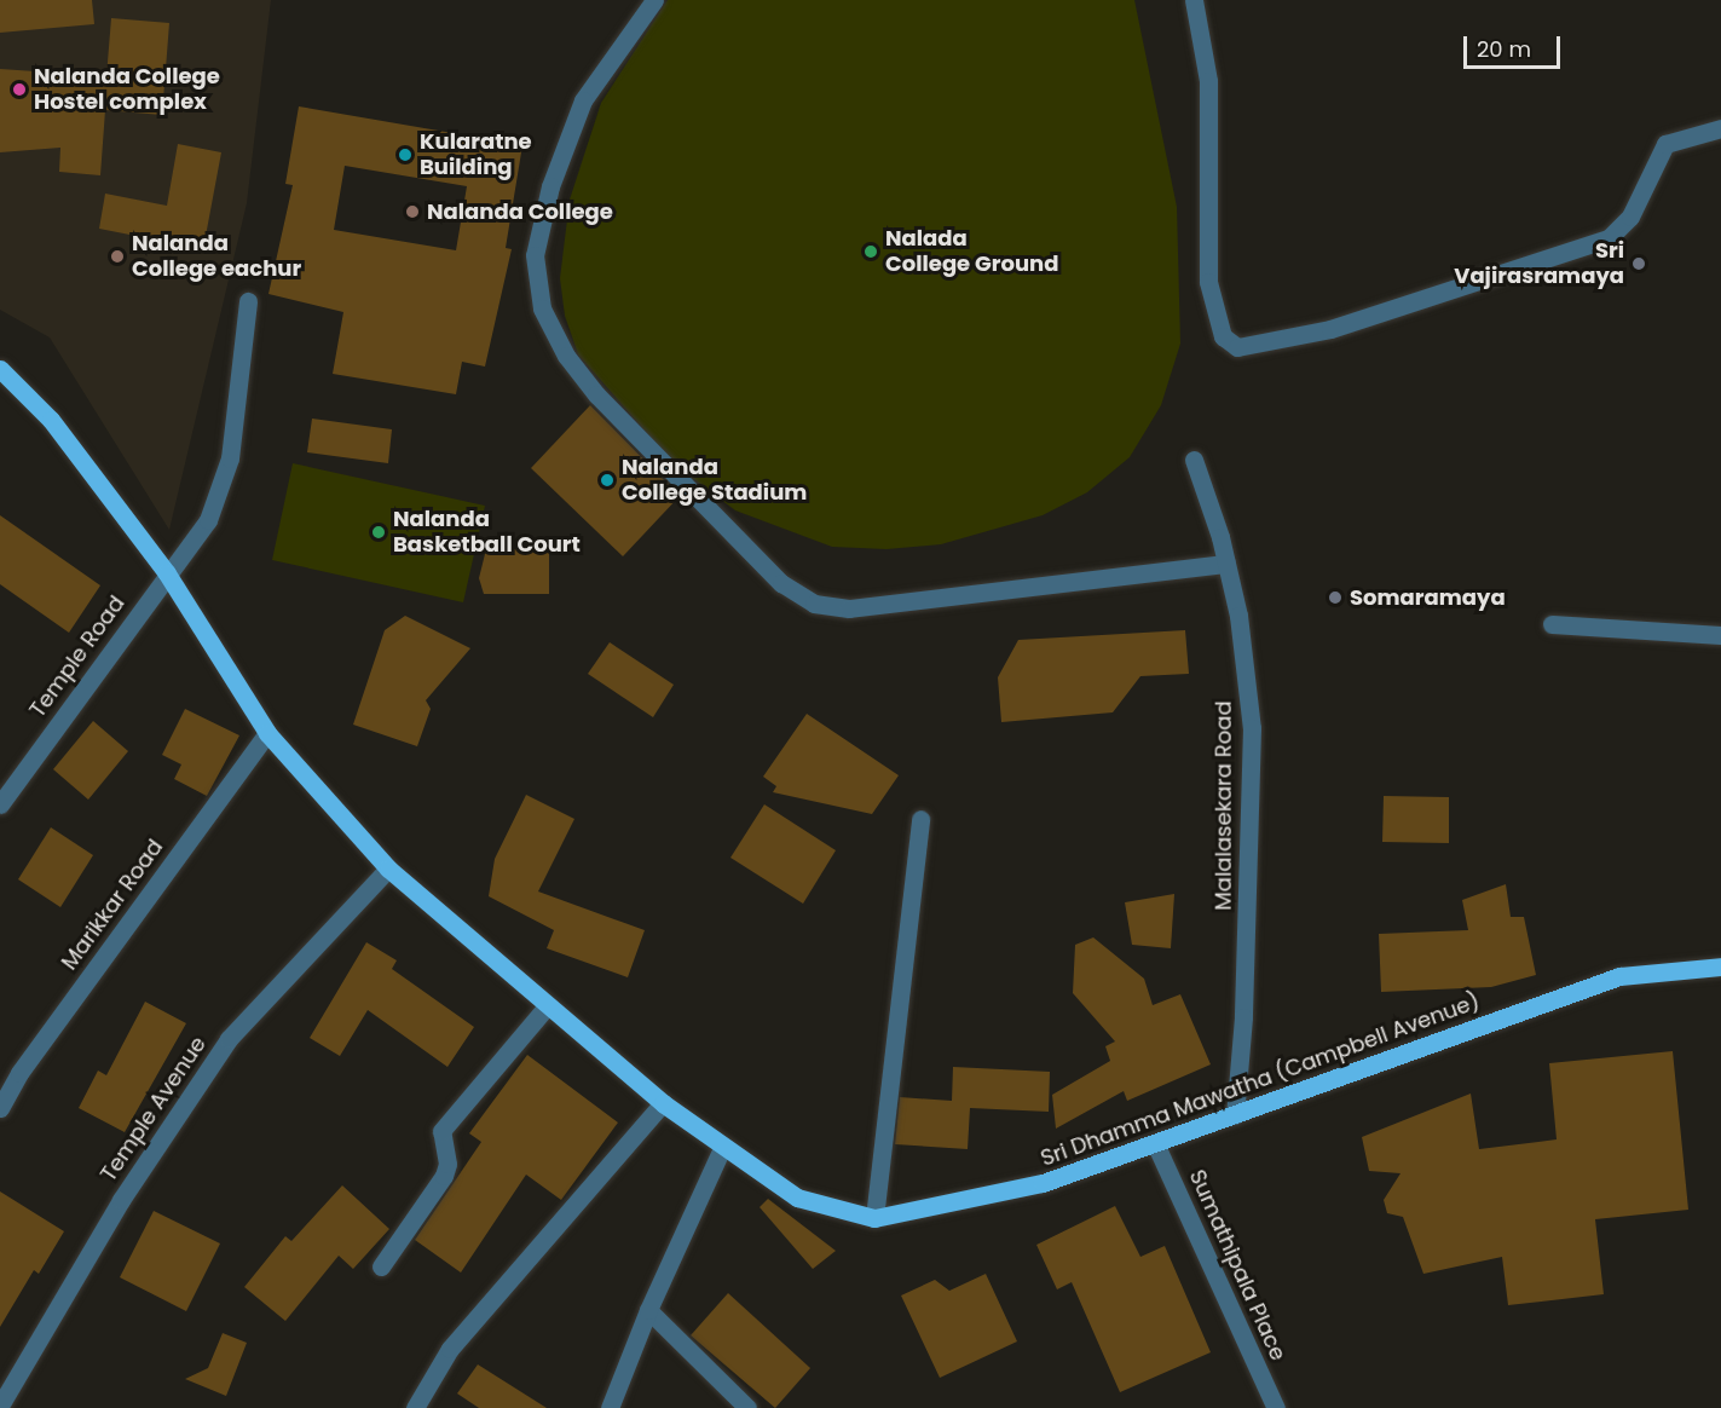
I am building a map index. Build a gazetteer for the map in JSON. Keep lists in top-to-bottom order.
{
  "streets": {
    "main road": ["Sri Dhamma Mawatha (Campbell Avenue)"],
    "street": [
      "Temple Road",
      "Malalasekara Road",
      "Marikkar Road",
      "Temple Avenue",
      "Sumathipala Place"
    ]
  },
  "crossings": [
    ["Temple Road", "Sri Dhamma Mawatha (Campbell Avenue)"],
    ["Malalasekara Road", "Sri Dhamma Mawatha (Campbell Avenue)"],
    ["Marikkar Road", "Sri Dhamma Mawatha (Campbell Avenue)"],
    ["Sri Dhamma Mawatha (Campbell Avenue)", "Temple Avenue"],
    ["Sri Dhamma Mawatha (Campbell Avenue)", "Sumathipala Place"]
  ],
  "places": [
    "Nalanda College Hostel complex",
    "Kularatne Building",
    "Nalanda College",
    "Nalada College Ground",
    "Nalanda College eachur",
    "Sri Vajirasramaya",
    "Nalanda College Stadium",
    "Nalanda Basketball Court",
    "Somaramaya"
  ],
  "scale_bar": "20 m"
}
